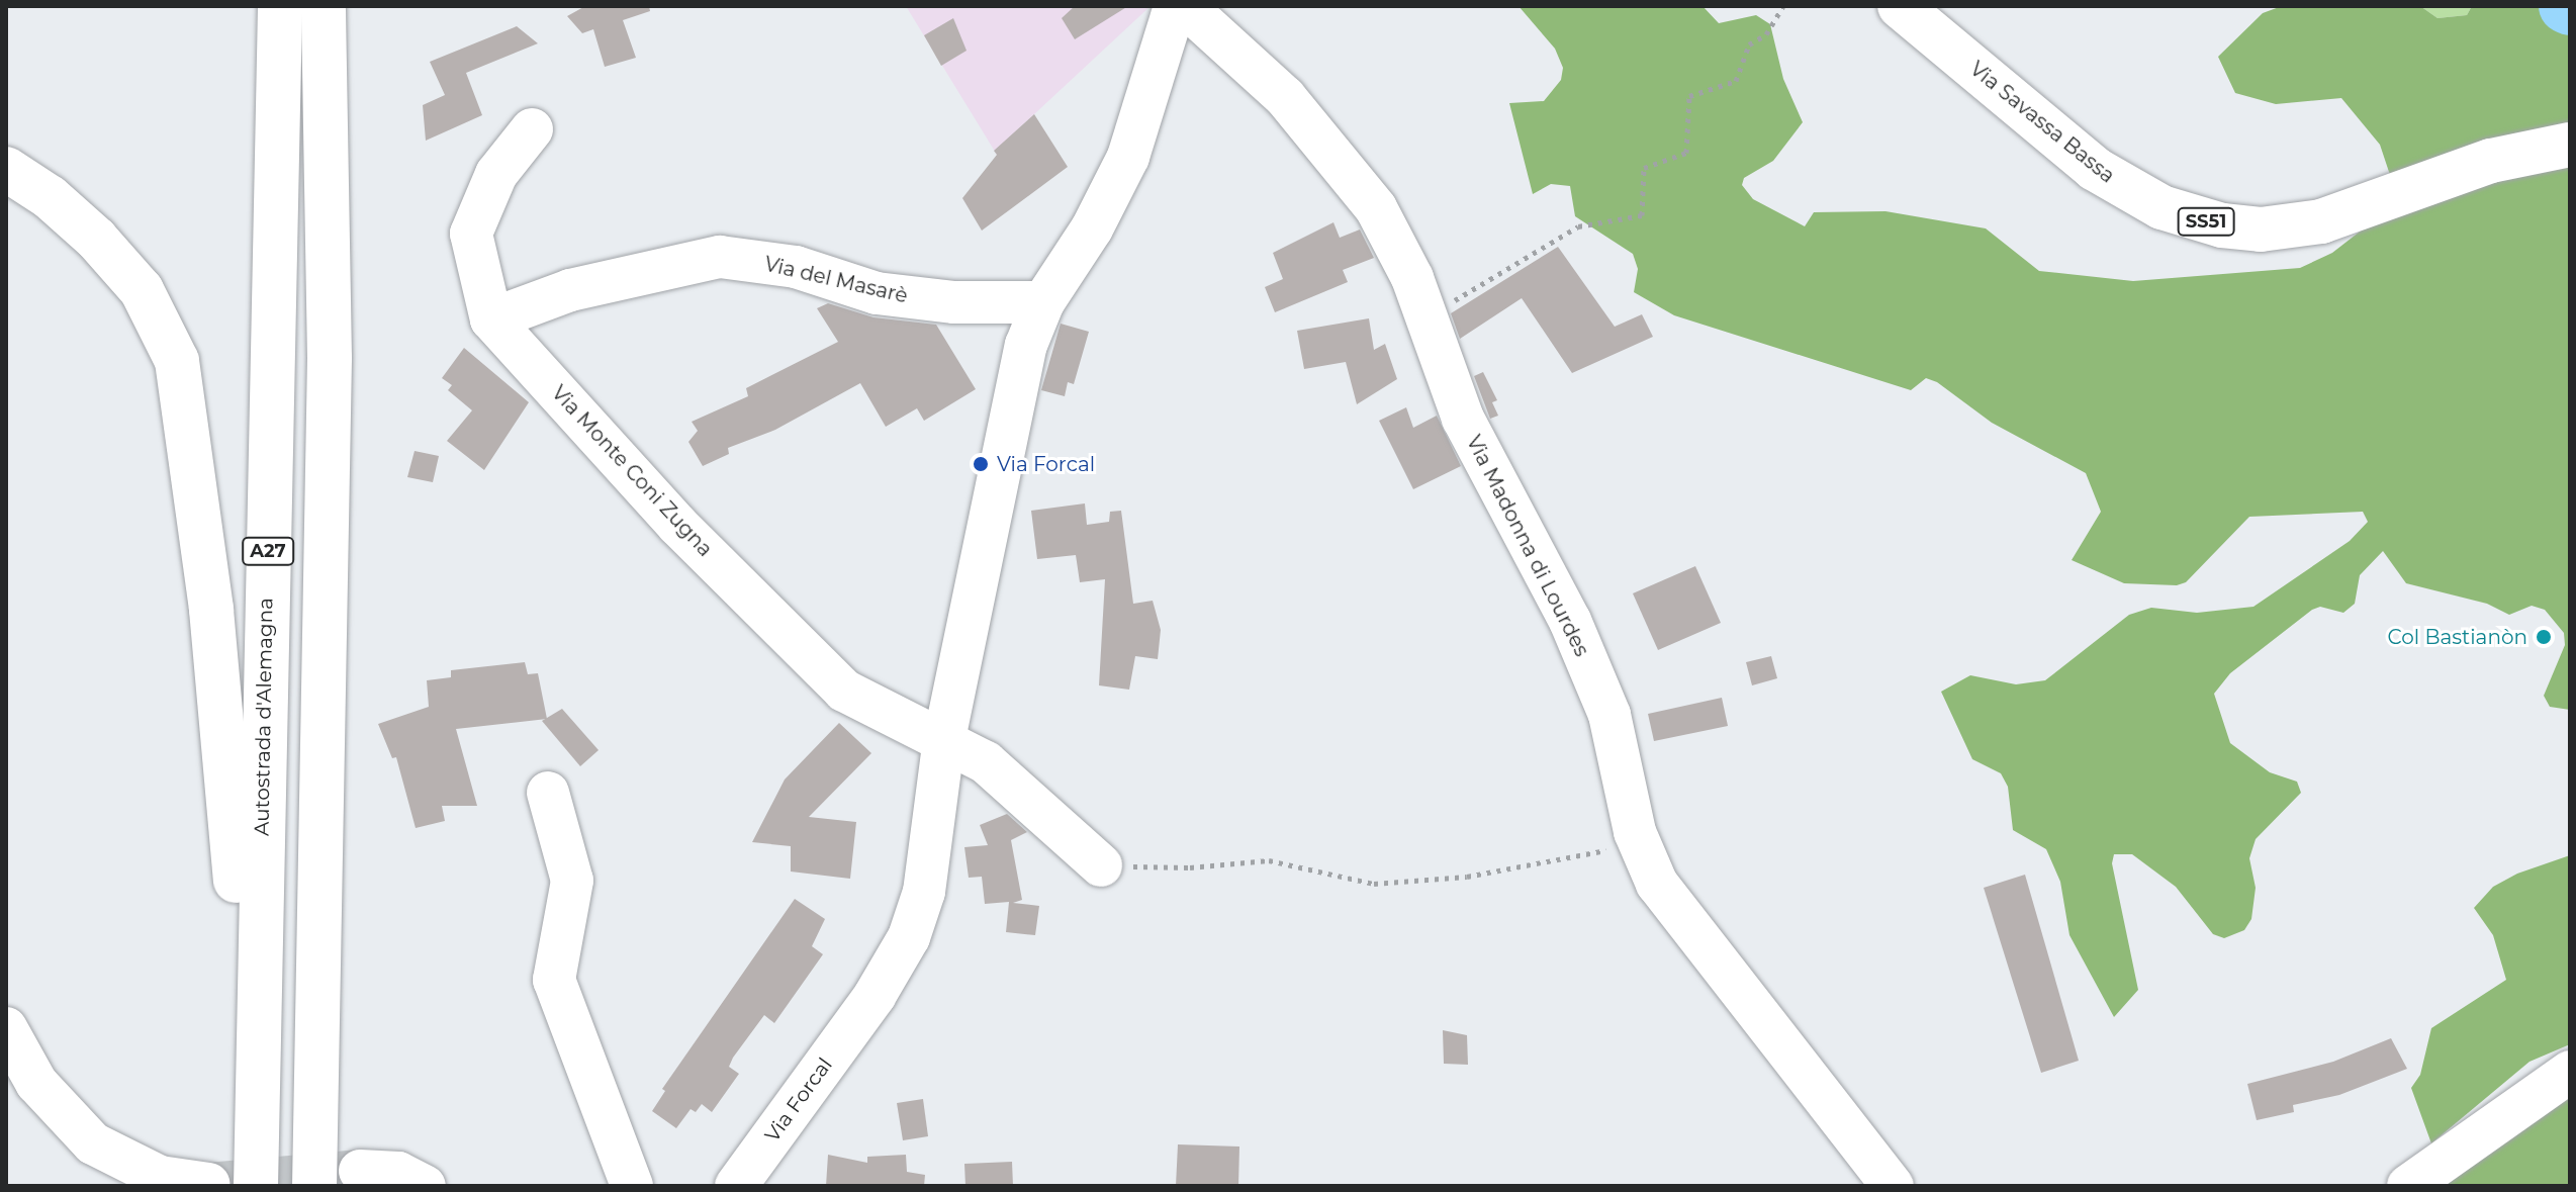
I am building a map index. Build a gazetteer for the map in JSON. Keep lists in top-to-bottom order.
{
  "streets": {
    "main road": [
      "Via Savassa Bassa",
      "SS51",
      "A27",
      "Autostrada d'Alemagna"
    ],
    "street": [
      "Via del Masarè",
      "Via Monte Coni Zugna",
      "Via Madonna di Lourdes",
      "Via Forcal"
    ]
  },
  "crossings": [
    ["Via del Masarè", "Via Monte Coni Zugna"],
    ["Via del Masarè", "Via Forcal"],
    ["Via Monte Coni Zugna", "Via Forcal"],
    ["A27", "Autostrada d'Alemagna"]
  ],
  "places": ["Via Forcal", "Col Bastianòn"]
}
